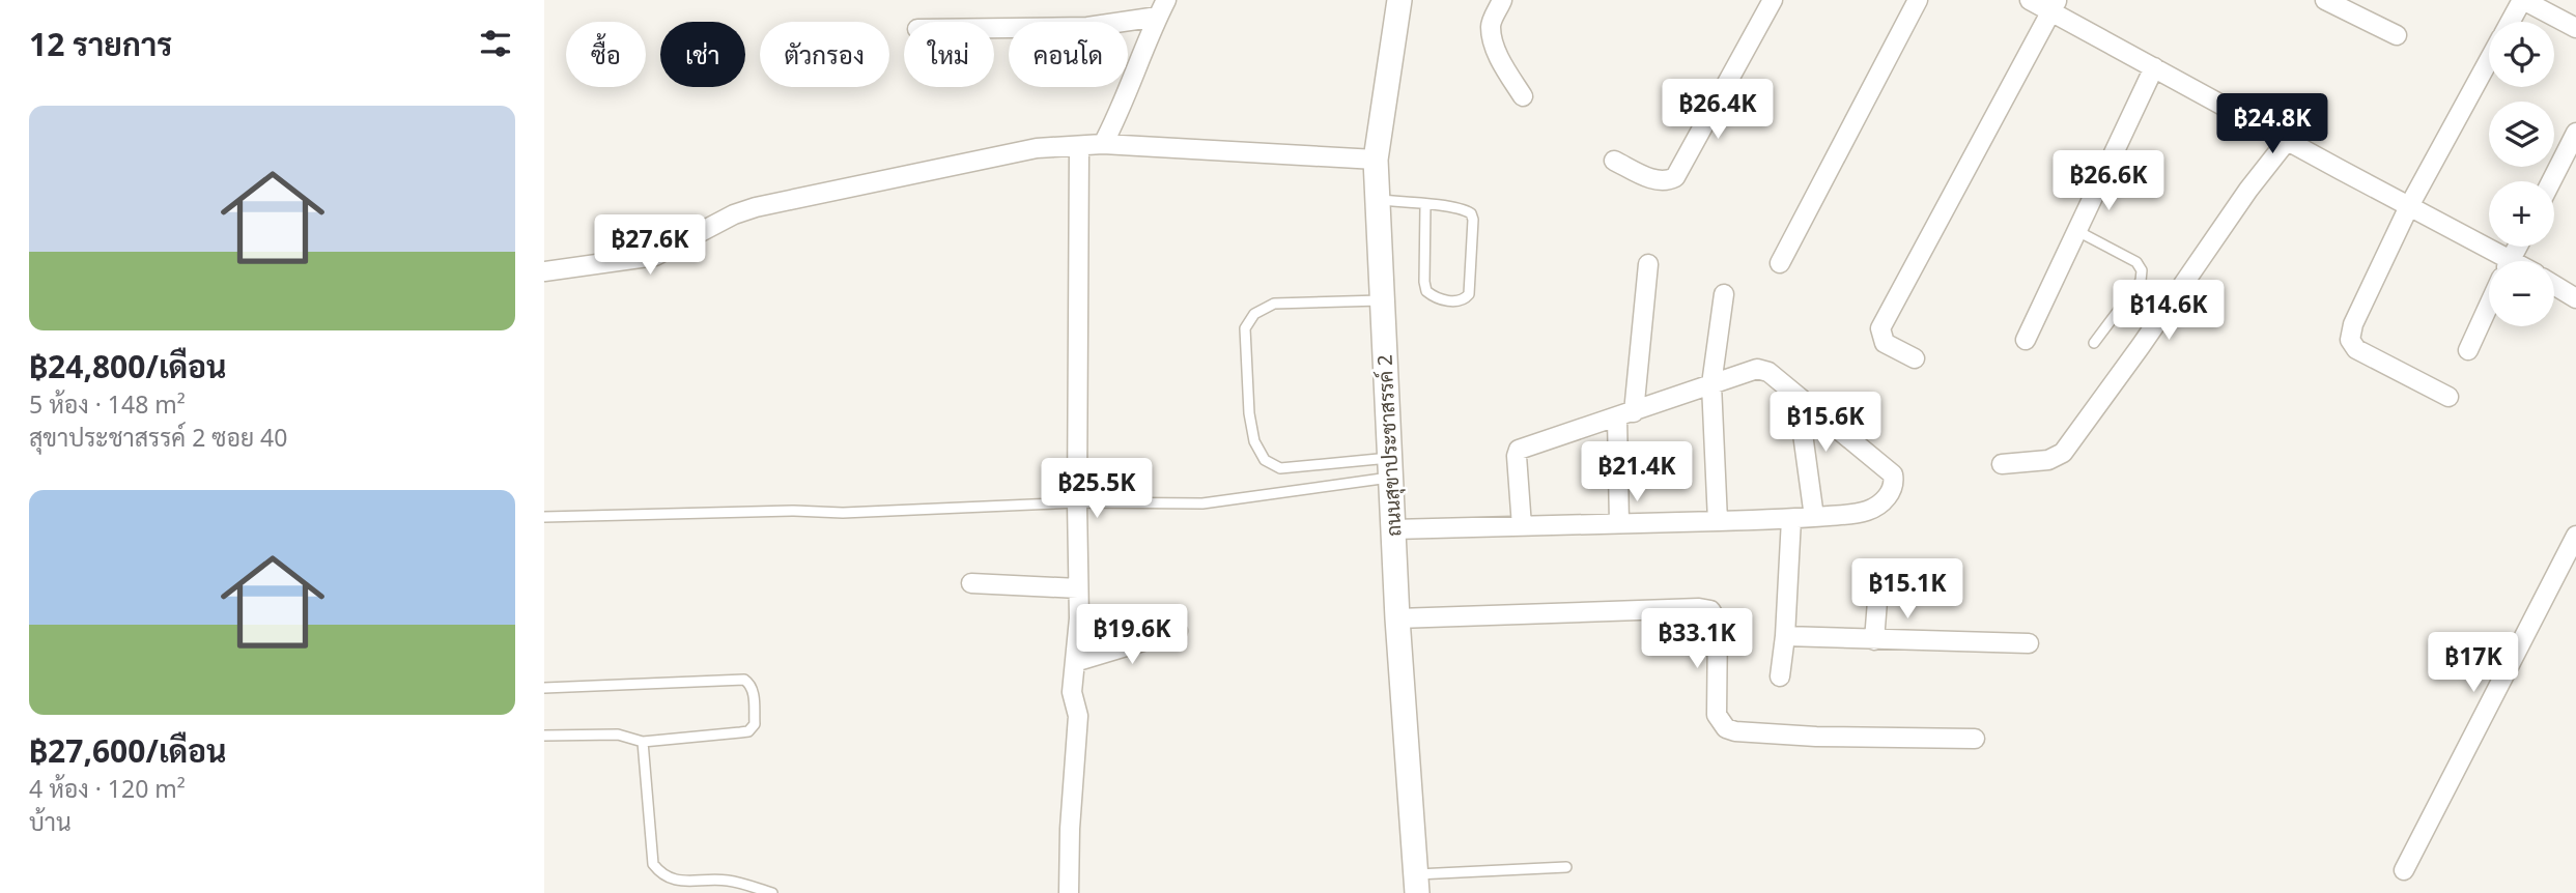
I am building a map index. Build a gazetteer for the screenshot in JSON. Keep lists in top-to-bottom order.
{
  "streets": {
    "street": ["ถนนสุขาประชาสรรค์ 2"]
  },
  "page": {
    "heading": "12 รายการ",
    "map_buttons": ["+", "−"],
    "chip": [
      "ซื้อ",
      "เช่า",
      "ตัวกรอง",
      "ใหม่",
      "คอนโด"
    ],
    "price": [
      "฿26.4K",
      "฿24.8K",
      "฿26.6K",
      "฿27.6K",
      "฿14.6K",
      "฿15.6K",
      "฿21.4K",
      "฿25.5K",
      "฿15.1K",
      "฿19.6K",
      "฿33.1K",
      "฿17K"
    ],
    "list": [
      {
        "name": "฿24,800/เดือน",
        "note": "5 ห้อง · 148 m² · สุขาประชาสรรค์ 2 ซอย 40"
      },
      {
        "name": "฿27,600/เดือน",
        "note": "4 ห้อง · 120 m² · บ้าน"
      }
    ]
  }
}
